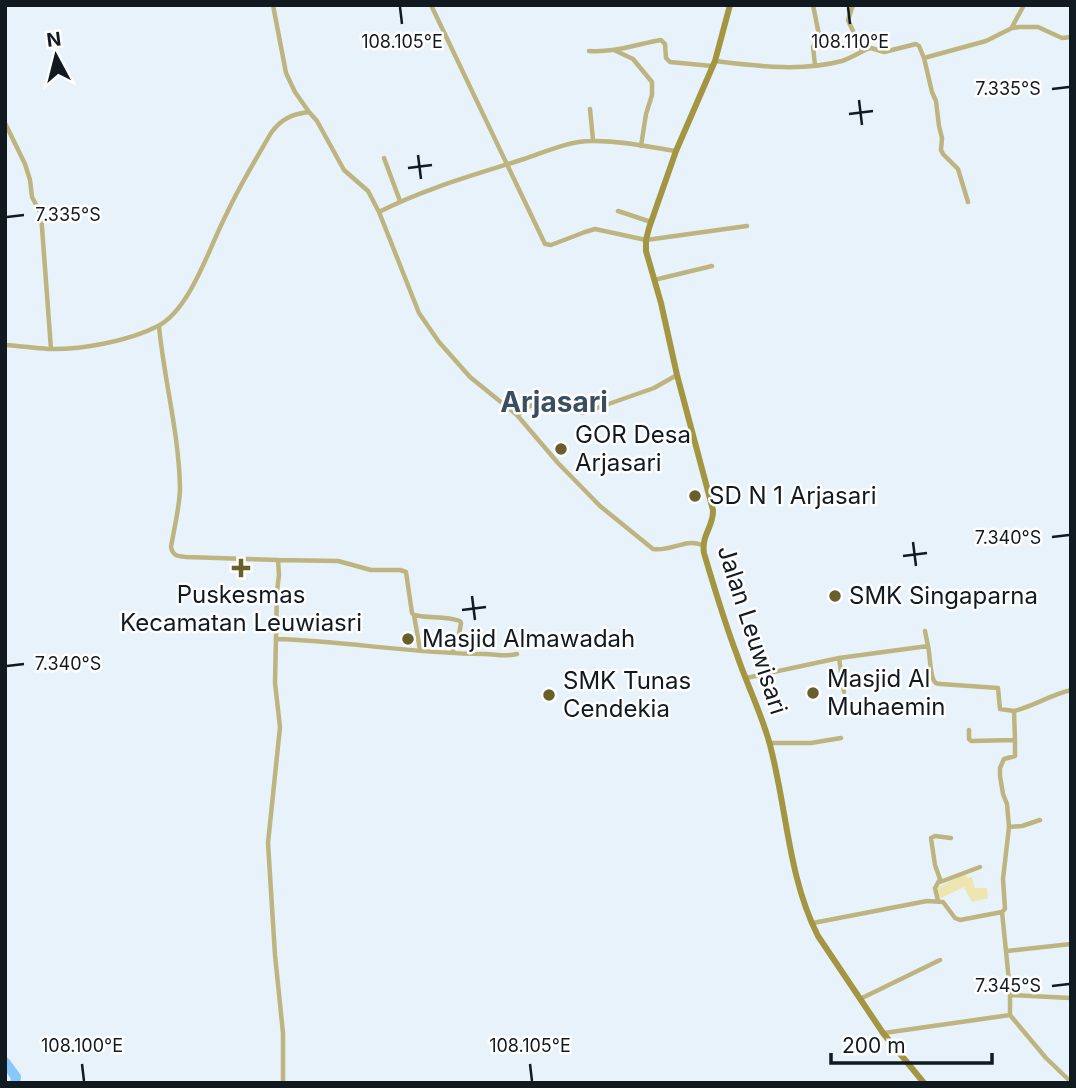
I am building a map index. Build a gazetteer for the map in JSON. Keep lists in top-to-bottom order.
{
  "streets": {
    "main road": ["Jalan Leuwisari"]
  },
  "districts": ["Arjasari"],
  "places": {
    "other": [
      "GOR Desa Arjasari",
      "SD N 1 Arjasari",
      "SMK Singaparna",
      "Masjid Almawadah",
      "Masjid Al Muhaemin",
      "SMK Tunas Cendekia"
    ],
    "health": ["Puskesmas Kecamatan Leuwiasri"]
  },
  "scale_bar": "200 m",
  "north": "top",
  "coordinates": [
    "108.105°E",
    "108.110°E",
    "7.335°S",
    "7.340°S",
    "7.345°S",
    "108.100°E"
  ]
}
